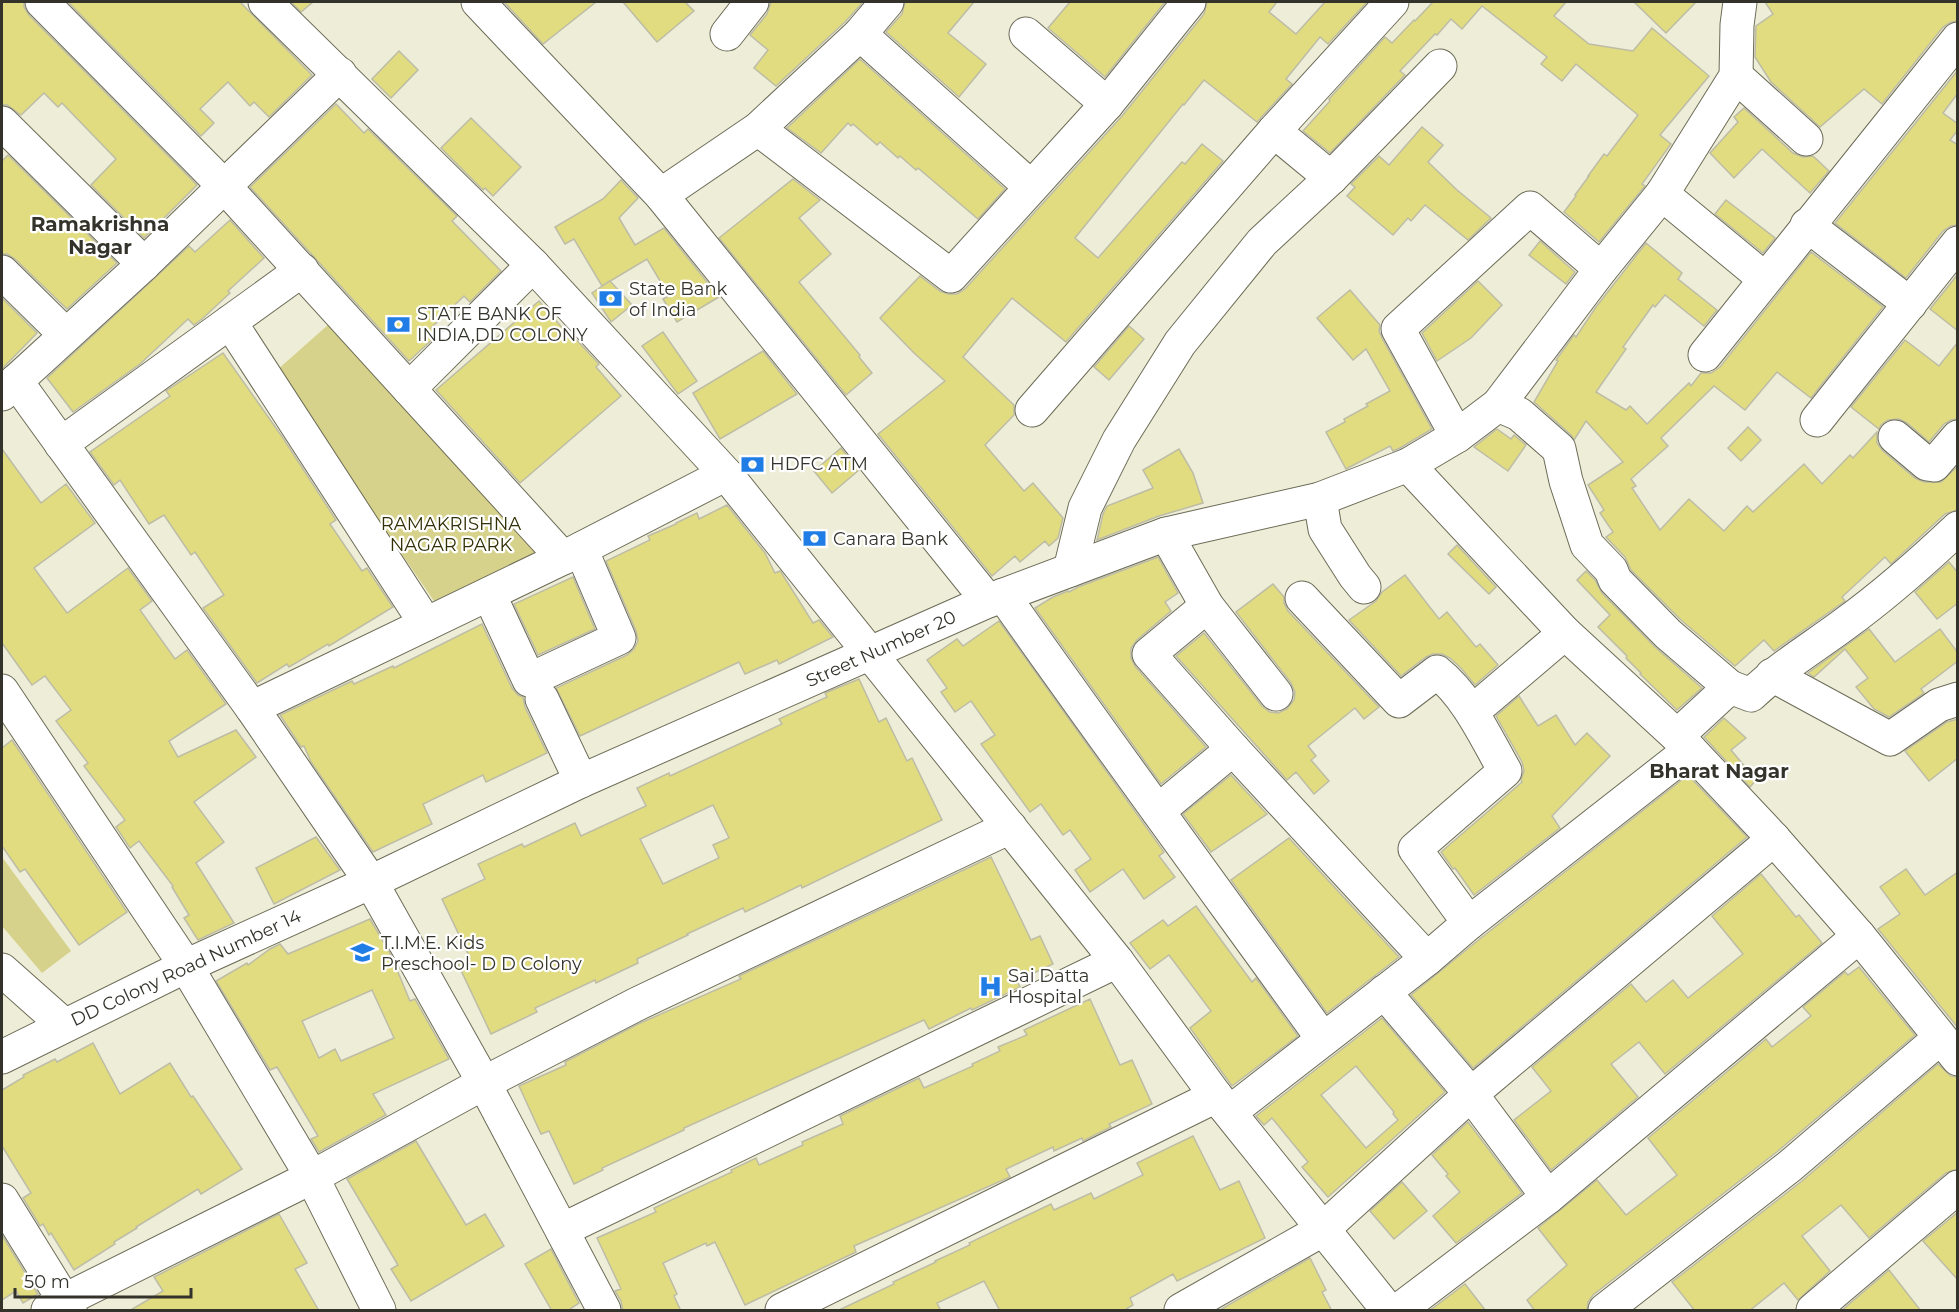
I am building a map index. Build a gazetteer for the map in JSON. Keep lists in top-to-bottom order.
{
  "streets": {
    "street": ["Street Number 20", "DD Colony Road Number 14"]
  },
  "crossings": [
    ["Street Number 20", "DD Colony Road Number 14"]
  ],
  "districts": ["Ramakrishna Nagar", "Bharat Nagar"],
  "parks": ["RAMAKRISHNA NAGAR PARK"],
  "places": {
    "bank": [
      "State Bank of India",
      "STATE BANK OF INDIA,DD COLONY",
      "HDFC ATM",
      "Canara Bank"
    ],
    "school or university": ["T.I.M.E. Kids Preschool- D D Colony"],
    "hospital": ["Sai Datta Hospital"]
  },
  "scale_bar": "50 m"
}
